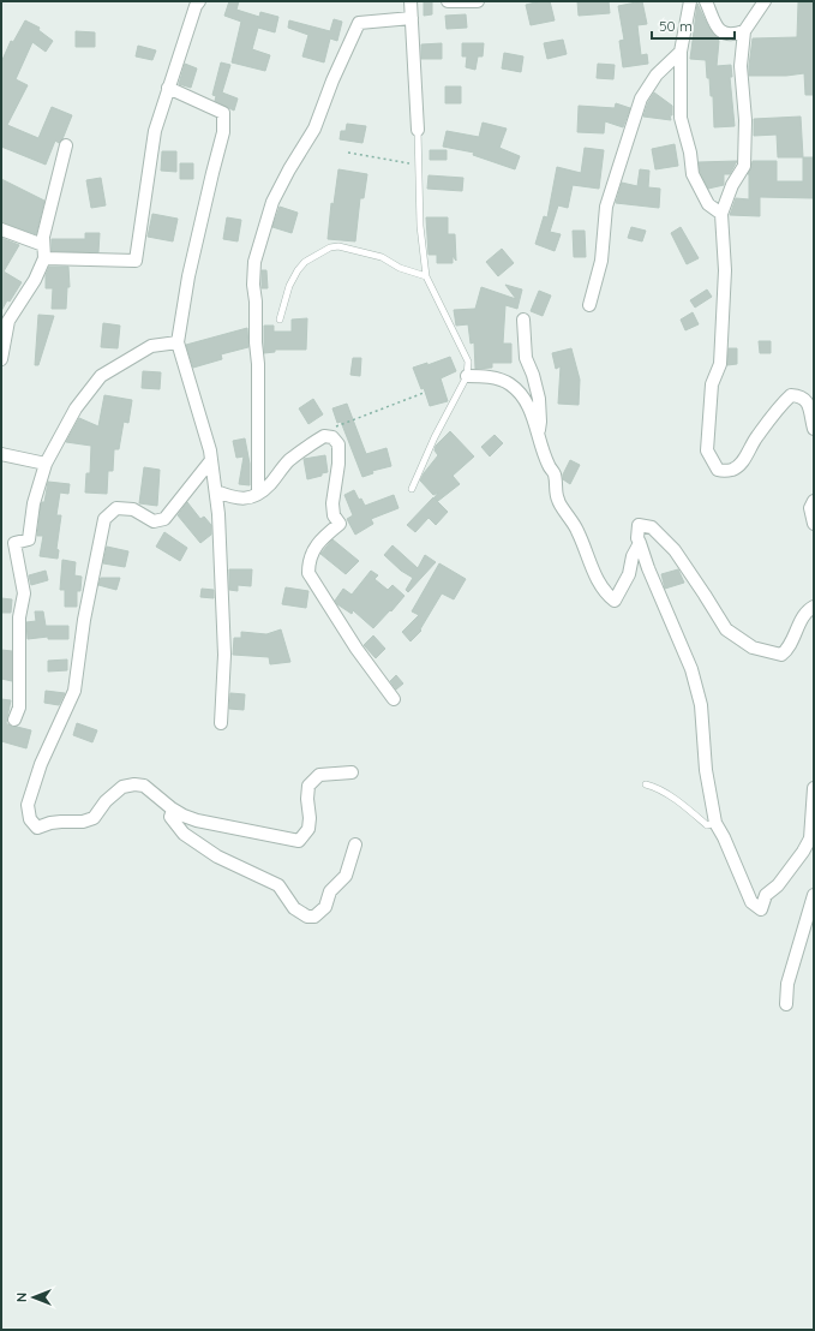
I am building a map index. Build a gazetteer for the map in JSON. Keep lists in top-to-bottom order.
{
  "scale_bar": "50 m",
  "north": "left"
}
